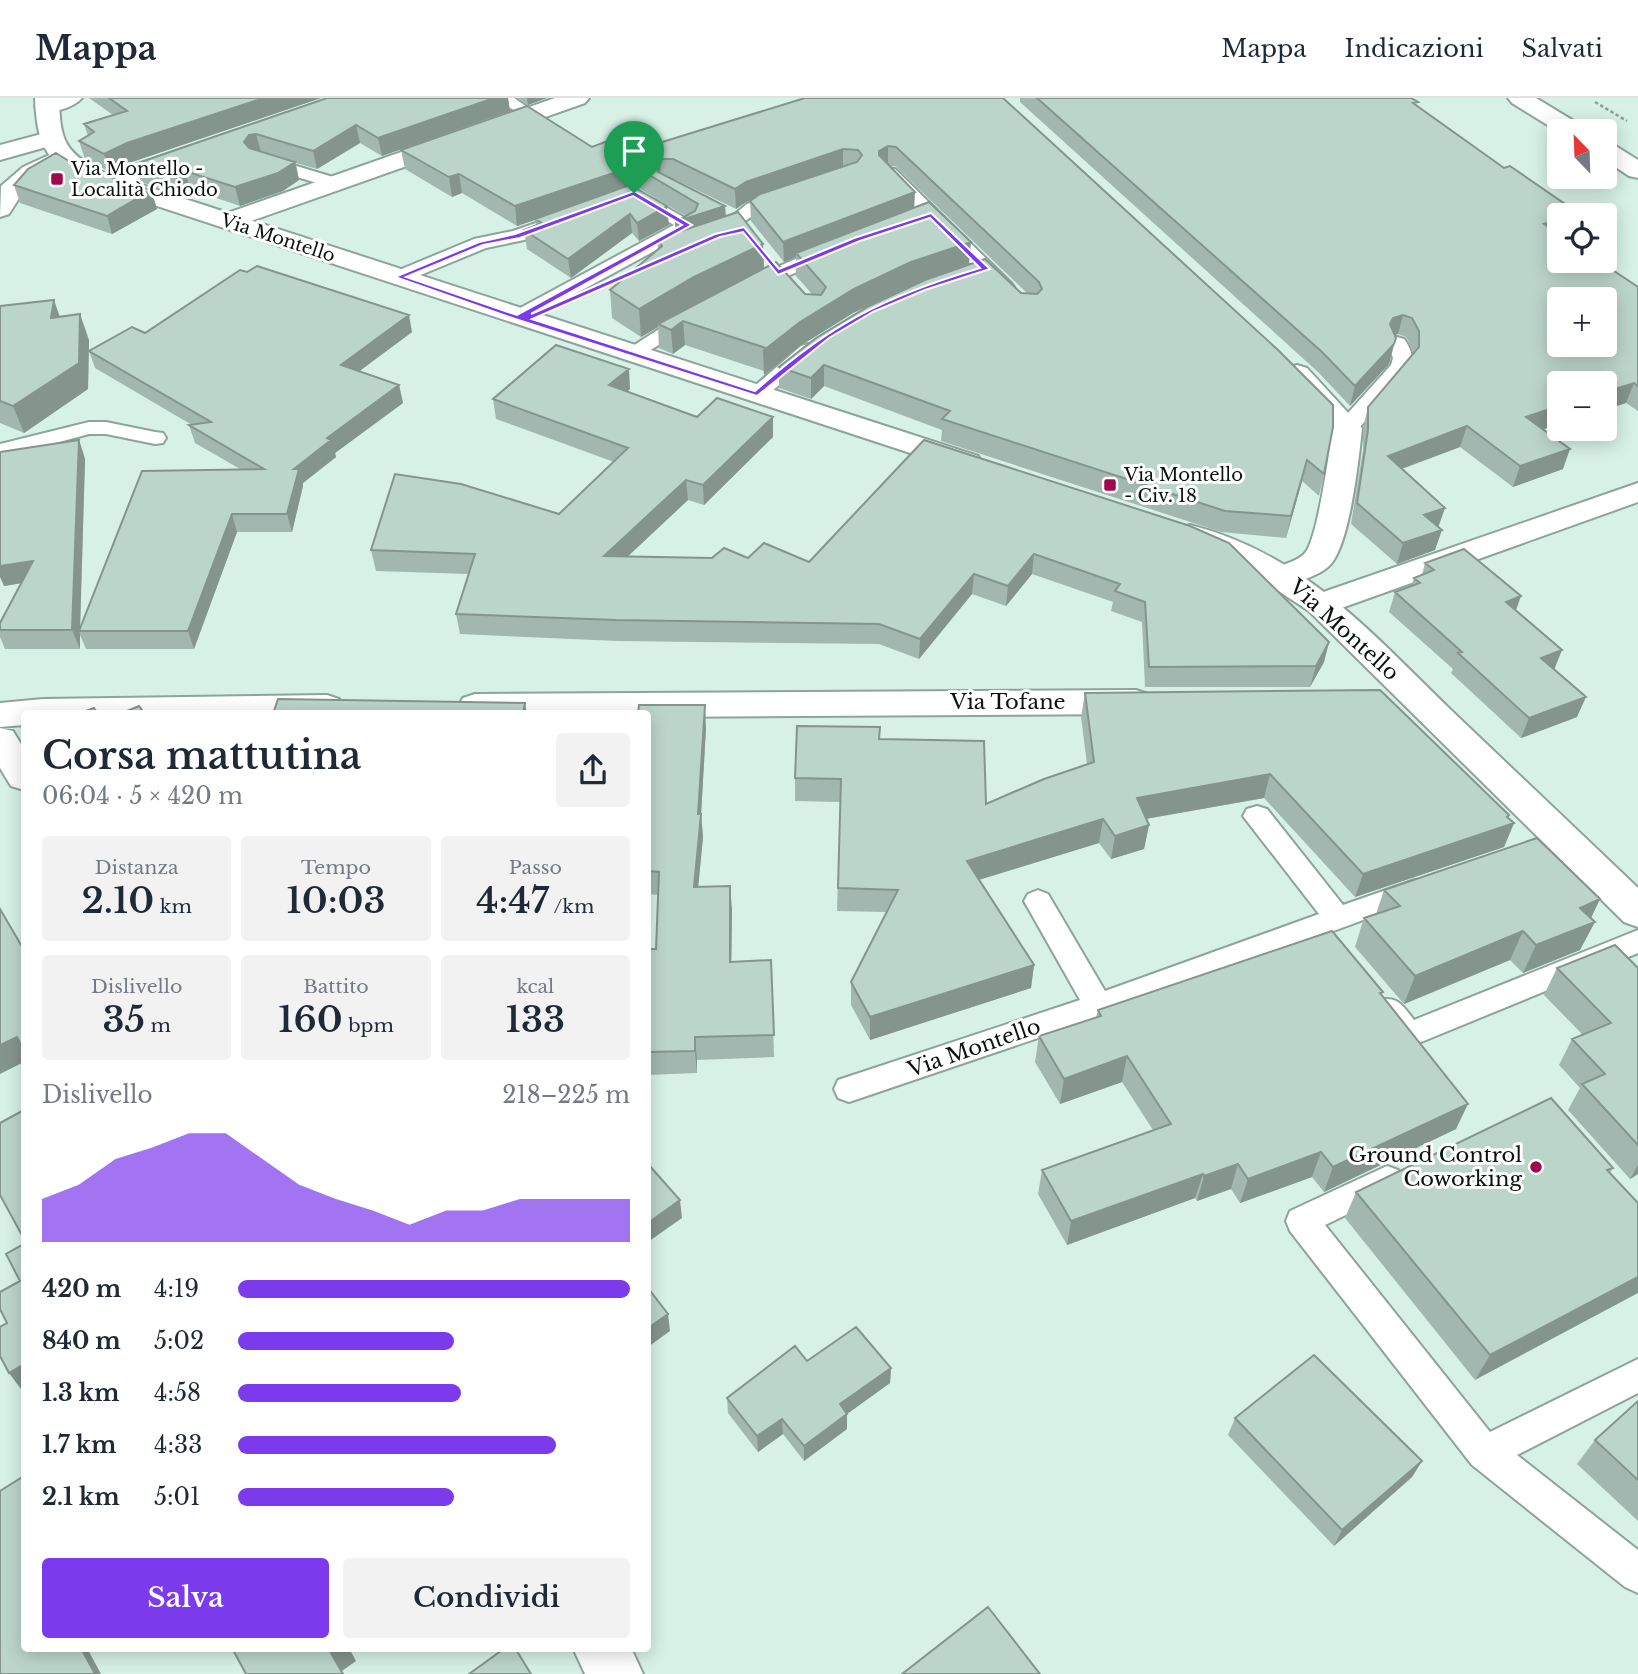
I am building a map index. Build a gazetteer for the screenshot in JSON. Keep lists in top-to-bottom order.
{
  "streets": {
    "street": ["Via Montello", "Via Tofane"]
  },
  "places": {
    "transit": ["Via Montello - Località Chiodo", "Via Montello - Civ. 18"],
    "other": ["Ground Control Coworking"]
  },
  "north": "top left",
  "page": {
    "header": "Mappa",
    "nav": ["Mappa", "Indicazioni", "Salvati"],
    "map_buttons": ["+", "−"],
    "heading": ["Corsa mattutina", "06:04 · 5 × 420 m"],
    "stats": [
      ["Distanza", "2.10 km"],
      ["Tempo", "10:03"],
      ["Passo", "4:47 /km"],
      ["Dislivello", "35 m"],
      ["Battito", "160 bpm"],
      ["kcal", "133"]
    ],
    "chart": ["Dislivello", "218–225 m"],
    "list": [
      {
        "name": "420 m",
        "note": "4:19"
      },
      {
        "name": "840 m",
        "note": "5:02"
      },
      {
        "name": "1.3 km",
        "note": "4:58"
      },
      {
        "name": "1.7 km",
        "note": "4:33"
      },
      {
        "name": "2.1 km",
        "note": "5:01"
      }
    ],
    "buttons": ["Salva", "Condividi"]
  }
}
